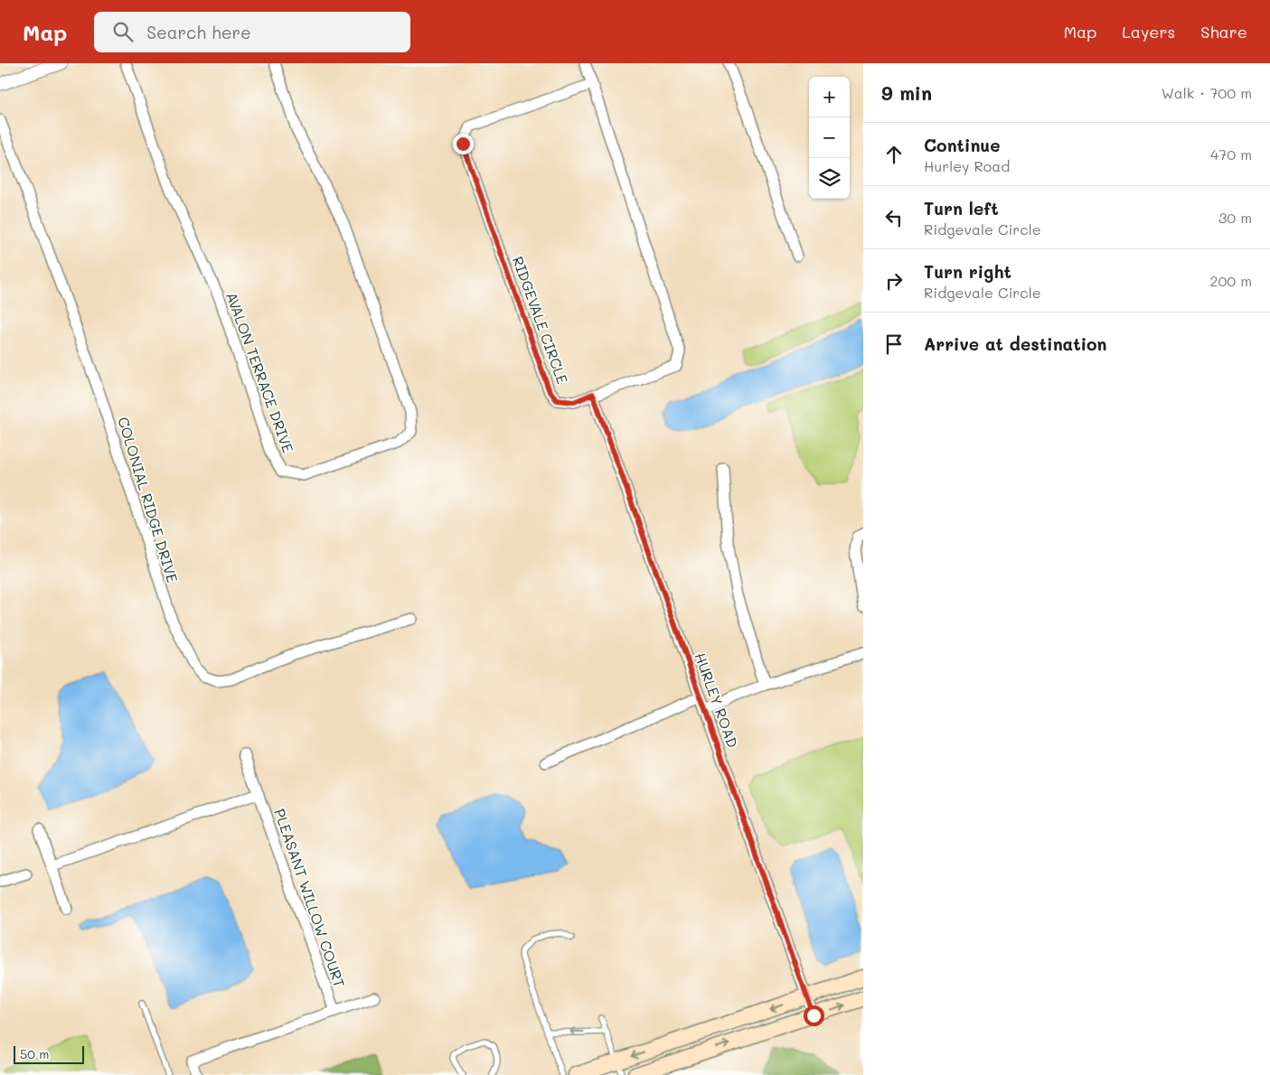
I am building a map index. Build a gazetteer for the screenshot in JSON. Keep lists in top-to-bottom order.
{
  "streets": {
    "street": [
      "RIDGEVALE CIRCLE",
      "AVALON TERRACE DRIVE",
      "COLONIAL RIDGE DRIVE",
      "HURLEY ROAD",
      "PLEASANT WILLOW COURT"
    ]
  },
  "crossings": [
    ["RIDGEVALE CIRCLE", "HURLEY ROAD"]
  ],
  "scale_bar": "50 m",
  "page": {
    "header": "Map",
    "search": "Search here",
    "nav": ["Map", "Layers", "Share"],
    "heading": ["9 min", "Walk · 700 m"],
    "map_buttons": ["+", "−"],
    "list": [
      ["Continue", "Hurley Road", "470 m"],
      ["Turn left", "Ridgevale Circle", "30 m"],
      ["Turn right", "Ridgevale Circle", "200 m"],
      "Arrive at destination"
    ],
    "scale": "50 m"
  }
}
